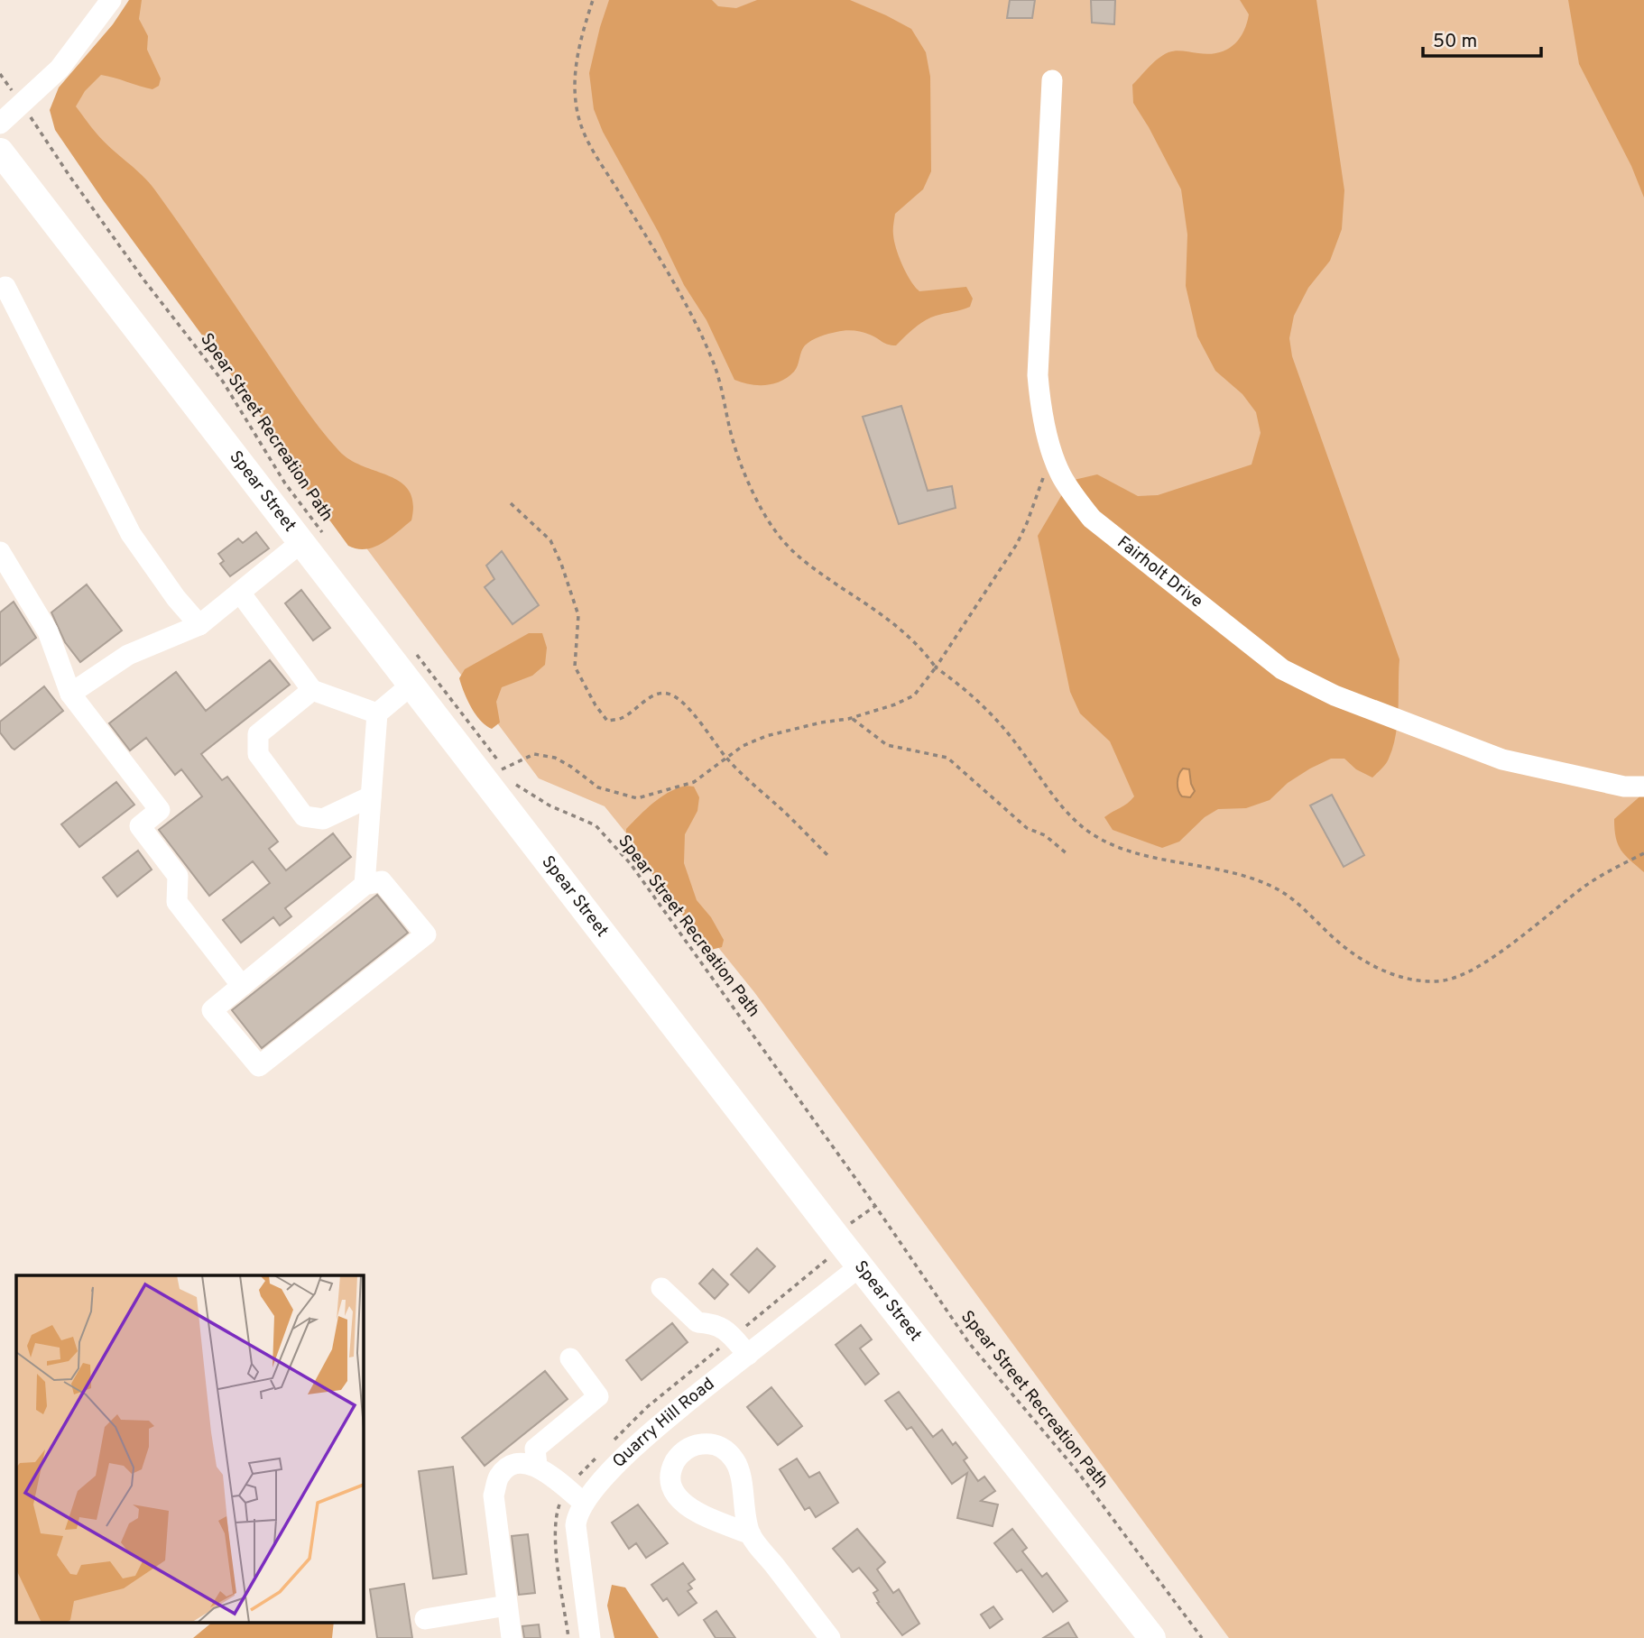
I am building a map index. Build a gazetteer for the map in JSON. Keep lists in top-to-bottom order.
{
  "streets": {
    "main road": ["Spear Street"],
    "street": ["Fairholt Drive", "Quarry Hill Road"],
    "path": ["Spear Street Recreation Path"]
  },
  "crossings": [
    ["Spear Street", "Quarry Hill Road"]
  ],
  "scale_bar": "50 m"
}
